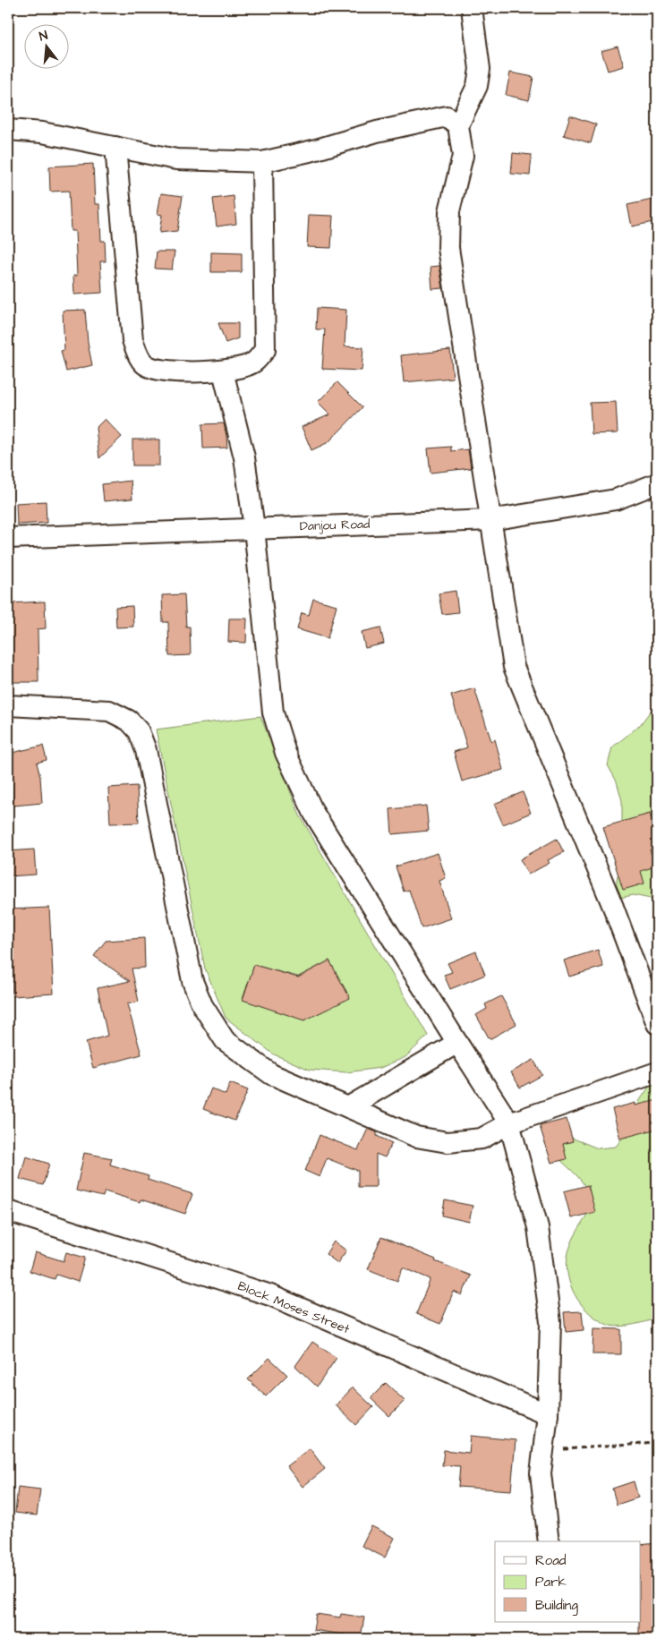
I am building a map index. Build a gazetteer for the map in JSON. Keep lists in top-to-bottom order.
{
  "streets": {
    "street": ["Danjou Road", "Block Moses Street"]
  },
  "legend": ["Road", "Park", "Building"],
  "north": "top"
}
